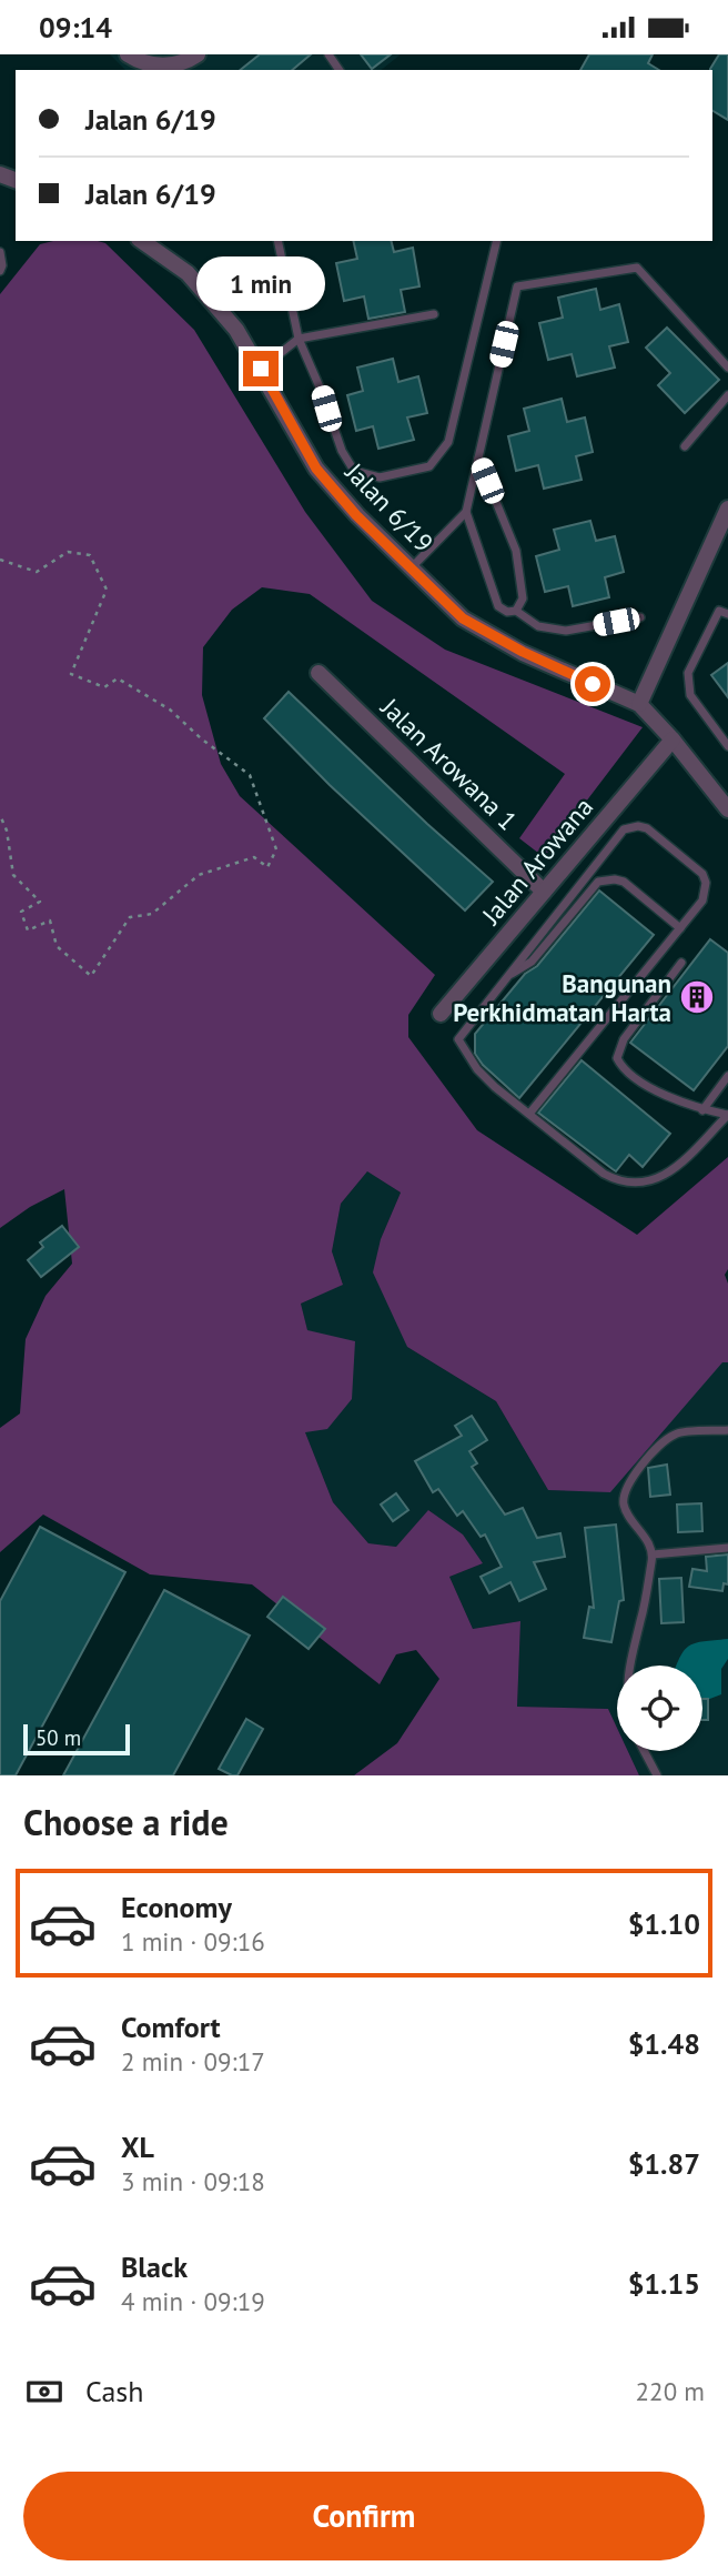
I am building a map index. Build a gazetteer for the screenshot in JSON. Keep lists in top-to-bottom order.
{
  "streets": {
    "street": ["Jalan 6/19", "Jalan Arowana 1", "Jalan Arowana"]
  },
  "crossings": [
    ["Jalan Arowana 1", "Jalan Arowana"]
  ],
  "places": {
    "building": ["Bangunan Perkhidmatan Harta"]
  },
  "scale_bar": "50 m",
  "page": {
    "status": "09:14",
    "banner": ["Jalan 6/19", "Jalan 6/19"],
    "bubble": "1 min",
    "scale": "50 m",
    "heading": "Choose a ride",
    "list": [
      {
        "name": "Economy",
        "note": "1 min · 09:16",
        "value": "$1.10"
      },
      {
        "name": "Comfort",
        "note": "2 min · 09:17",
        "value": "$1.48"
      },
      {
        "name": "XL",
        "note": "3 min · 09:18",
        "value": "$1.87"
      },
      {
        "name": "Black",
        "note": "4 min · 09:19",
        "value": "$1.15"
      }
    ],
    "pay": ["Cash", "220 m"],
    "buttons": "Confirm"
  }
}
